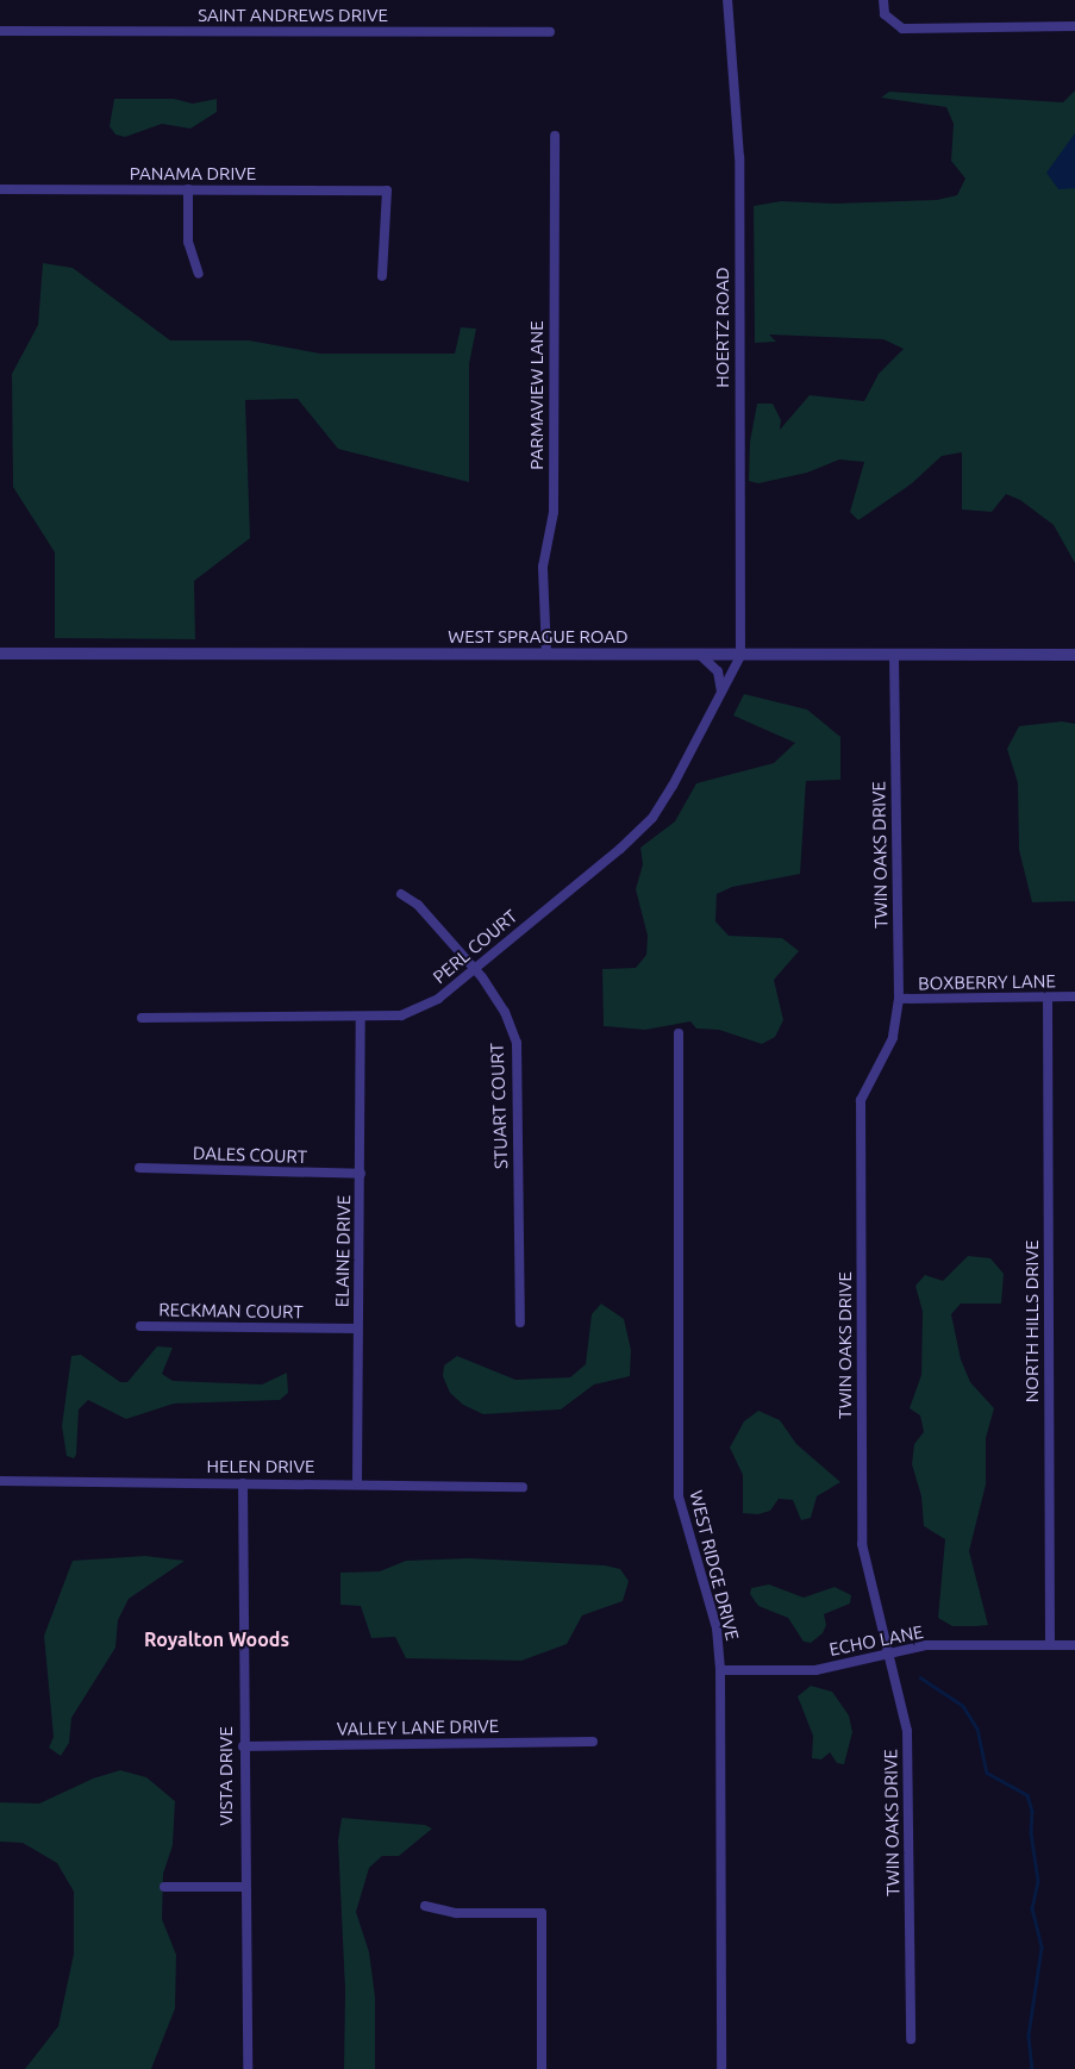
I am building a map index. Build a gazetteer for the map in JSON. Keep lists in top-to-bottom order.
{
  "streets": {
    "street": [
      "SAINT ANDREWS DRIVE",
      "PANAMA DRIVE",
      "HOERTZ ROAD",
      "PARMAVIEW LANE",
      "WEST SPRAGUE ROAD",
      "TWIN OAKS DRIVE",
      "PERL COURT",
      "BOXBERRY LANE",
      "STUART COURT",
      "DALES COURT",
      "ELAINE DRIVE",
      "RECKMAN COURT",
      "NORTH HILLS DRIVE",
      "HELEN DRIVE",
      "WEST RIDGE DRIVE",
      "ECHO LANE",
      "VALLEY LANE DRIVE",
      "VISTA DRIVE"
    ]
  },
  "crossings": [
    ["HOERTZ ROAD", "WEST SPRAGUE ROAD"],
    ["HOERTZ ROAD", "PERL COURT"],
    ["PARMAVIEW LANE", "WEST SPRAGUE ROAD"],
    ["WEST SPRAGUE ROAD", "TWIN OAKS DRIVE"],
    ["WEST SPRAGUE ROAD", "PERL COURT"],
    ["TWIN OAKS DRIVE", "BOXBERRY LANE"],
    ["TWIN OAKS DRIVE", "ECHO LANE"],
    ["PERL COURT", "STUART COURT"],
    ["PERL COURT", "ELAINE DRIVE"],
    ["BOXBERRY LANE", "NORTH HILLS DRIVE"],
    ["DALES COURT", "ELAINE DRIVE"],
    ["ELAINE DRIVE", "RECKMAN COURT"],
    ["ELAINE DRIVE", "HELEN DRIVE"],
    ["NORTH HILLS DRIVE", "ECHO LANE"],
    ["HELEN DRIVE", "VISTA DRIVE"],
    ["WEST RIDGE DRIVE", "ECHO LANE"],
    ["VALLEY LANE DRIVE", "VISTA DRIVE"]
  ],
  "districts": ["Royalton Woods"]
}
